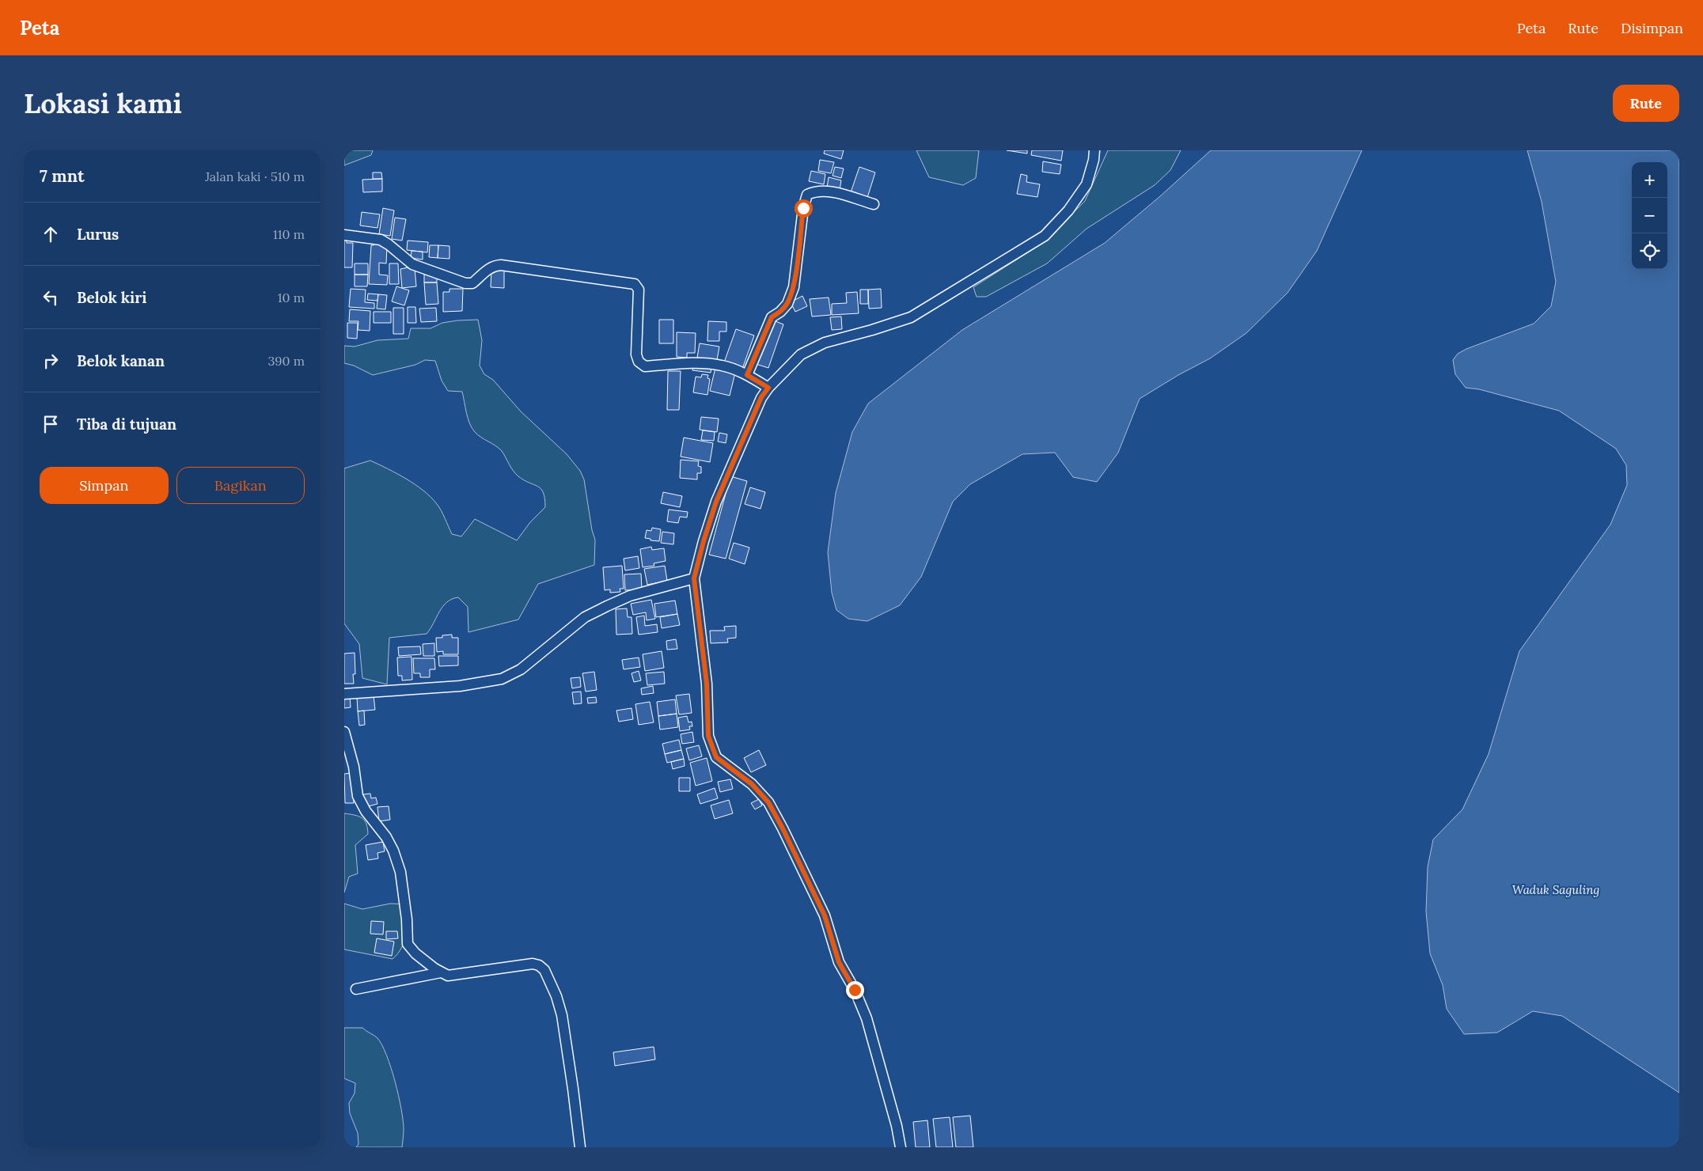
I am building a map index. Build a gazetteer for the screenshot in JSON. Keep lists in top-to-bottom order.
{
  "water": ["Waduk Saguling"],
  "page": {
    "header": "Peta",
    "nav": ["Peta", "Rute", "Disimpan"],
    "buttons": [
      "Rute",
      ["Simpan", "Bagikan"]
    ],
    "title": "Lokasi kami",
    "heading": ["7 mnt", "Jalan kaki · 510 m"],
    "map_buttons": ["+", "−"],
    "list": [
      ["Lurus", "110 m"],
      ["Belok kiri", "10 m"],
      ["Belok kanan", "390 m"],
      "Tiba di tujuan"
    ]
  }
}
